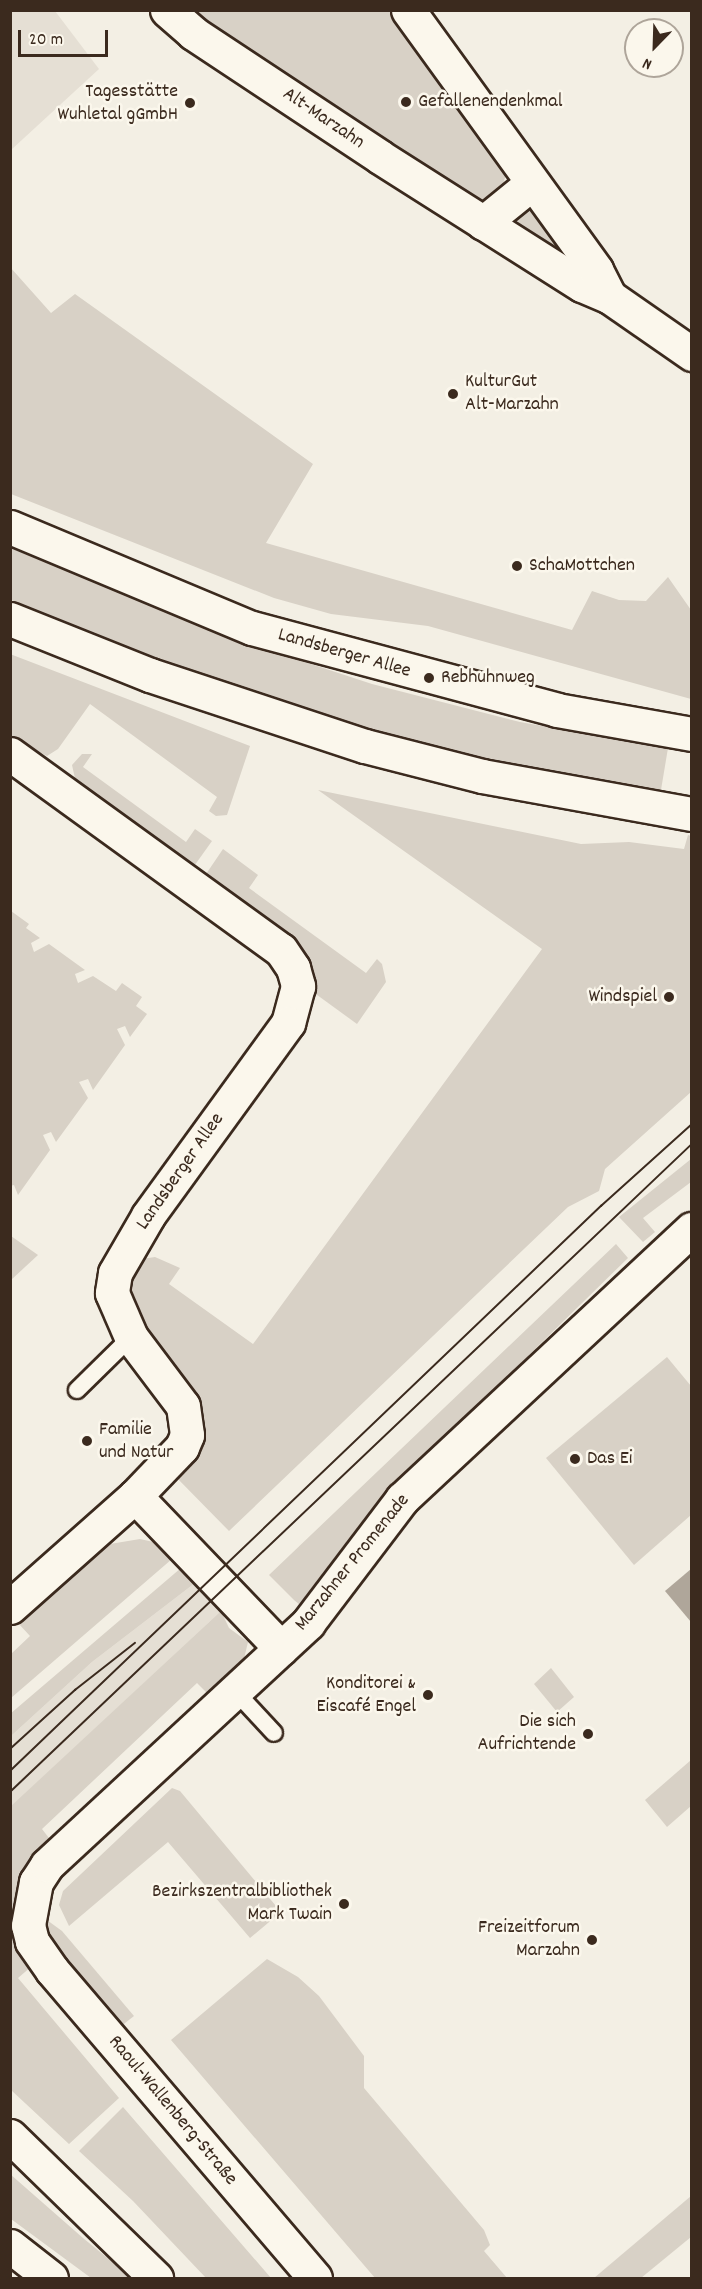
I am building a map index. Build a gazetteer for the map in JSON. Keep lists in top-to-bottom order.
{
  "streets": {
    "street": [
      "Alt-Marzahn",
      "Landsberger Allee",
      "Marzahner Promenade",
      "Raoul-Wallenberg-Straße"
    ]
  },
  "crossings": [
    ["Marzahner Promenade", "Raoul-Wallenberg-Straße"]
  ],
  "places": [
    "Gefallenendenkmal",
    "Tagesstätte Wuhletal gGmbH",
    "KulturGut Alt-Marzahn",
    "SchaMottchen",
    "Rebhuhnweg",
    "Windspiel",
    "Familie und Natur",
    "Das Ei",
    "Konditorei & Eiscafé Engel",
    "Die sich Aufrichtende",
    "Bezirkszentralbibliothek Mark Twain",
    "Freizeitforum Marzahn"
  ],
  "scale_bar": "20 m",
  "north": "bottom left"
}
